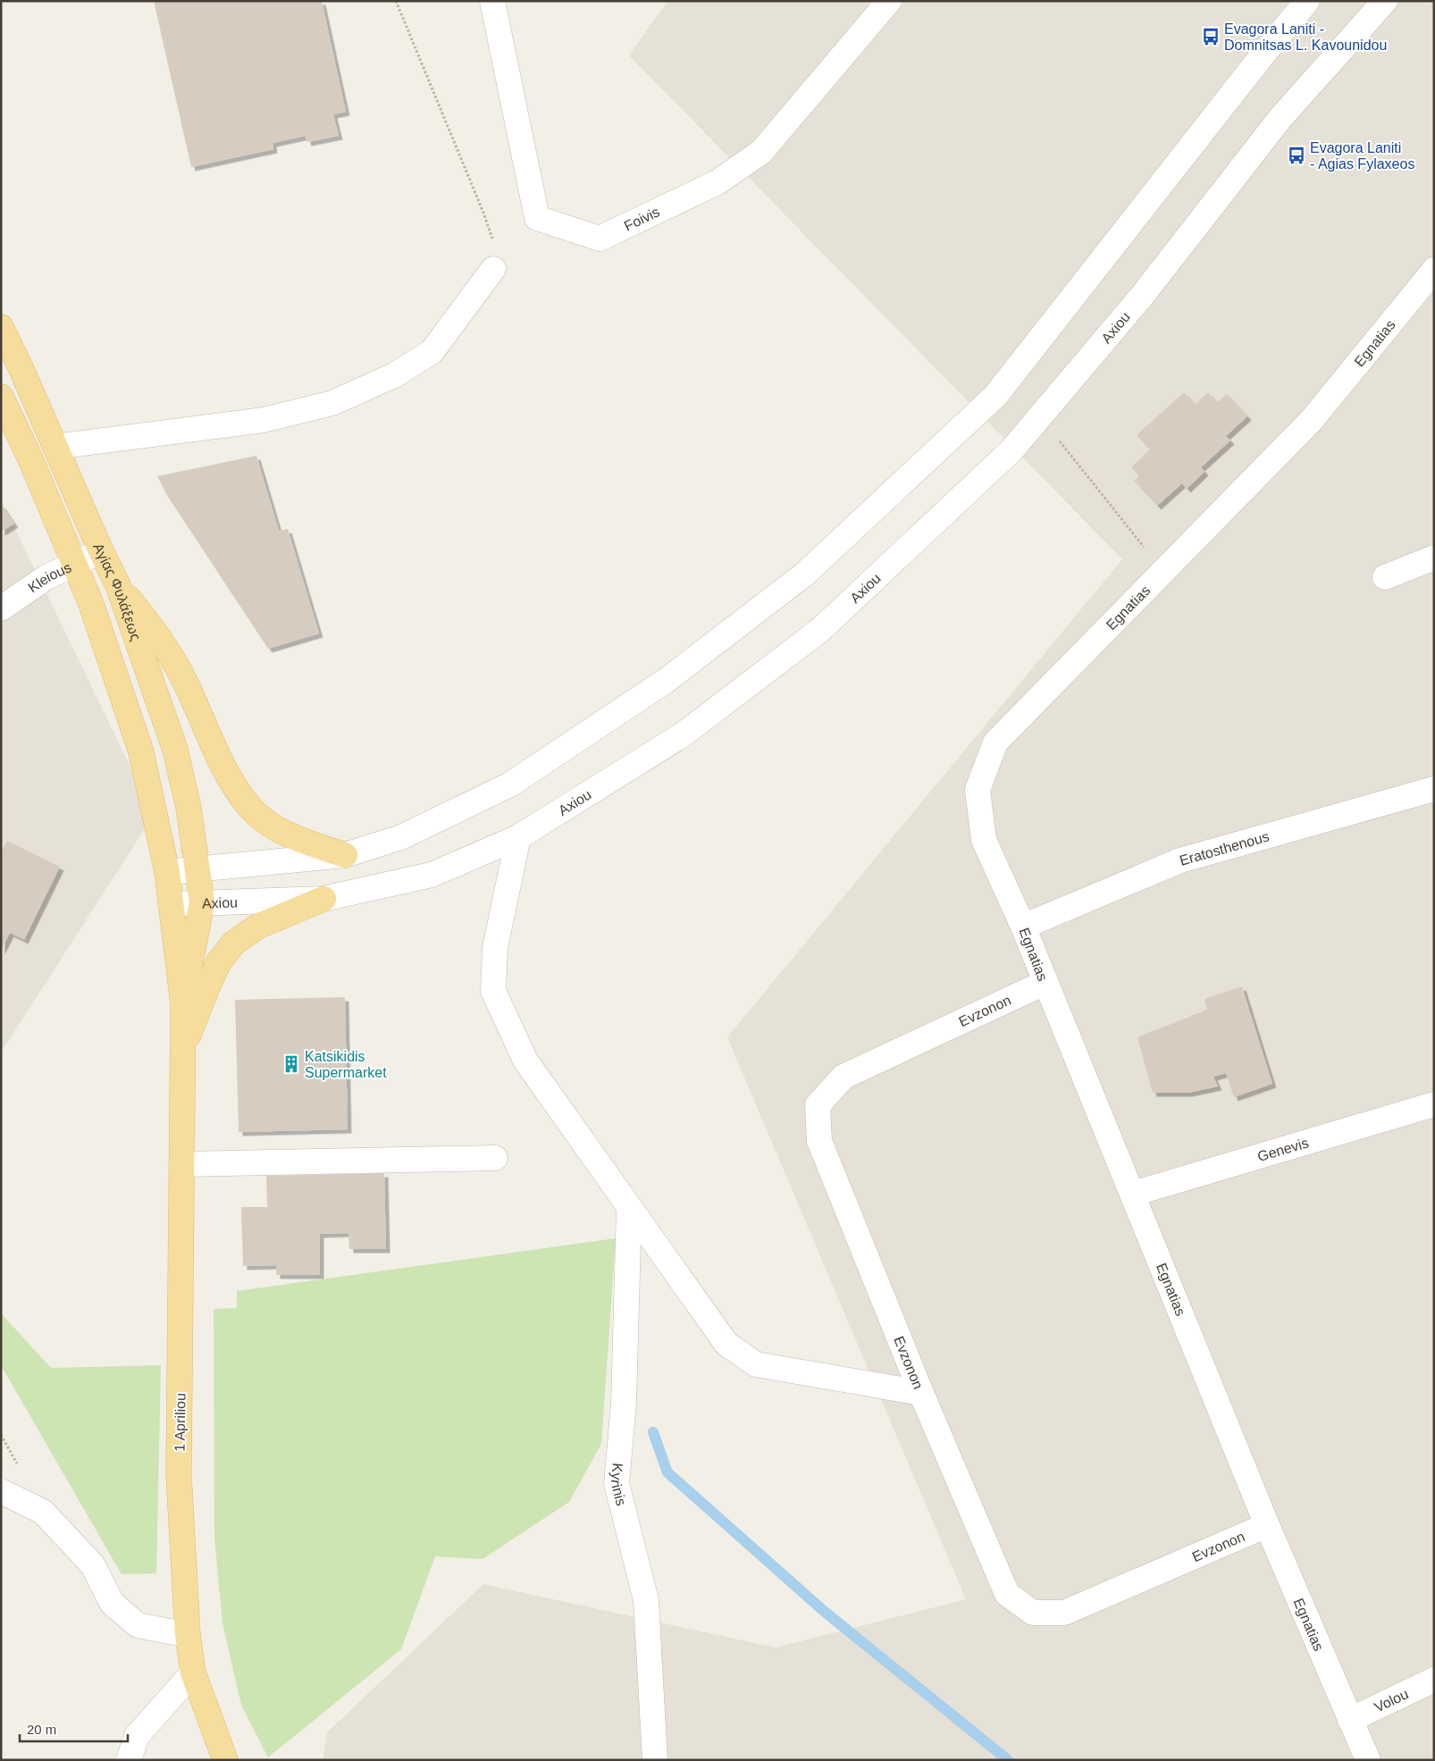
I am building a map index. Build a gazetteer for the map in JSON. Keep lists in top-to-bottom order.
{
  "streets": {
    "main road": ["Αγίας Φυλάξεως", "1 Apriliou"],
    "street": [
      "Foivis",
      "Axiou",
      "Egnatias",
      "Kleious",
      "Eratosthenous",
      "Evzonon",
      "Genevis",
      "Kyrinis",
      "Volou"
    ]
  },
  "crossings": [
    ["Axiou", "Αγίας Φυλάξεως"],
    ["Egnatias", "Eratosthenous"],
    ["Egnatias", "Evzonon"],
    ["Egnatias", "Genevis"],
    ["Egnatias", "Volou"],
    ["Kleious", "Αγίας Φυλάξεως"],
    ["Αγίας Φυλάξεως", "1 Apriliou"]
  ],
  "places": {
    "bus stop": ["Evagora Laniti - Domnitsas L. Kavounidou", "Evagora Laniti - Agias Fylaxeos"],
    "building": ["Katsikidis Supermarket"]
  },
  "scale_bar": "20 m"
}
